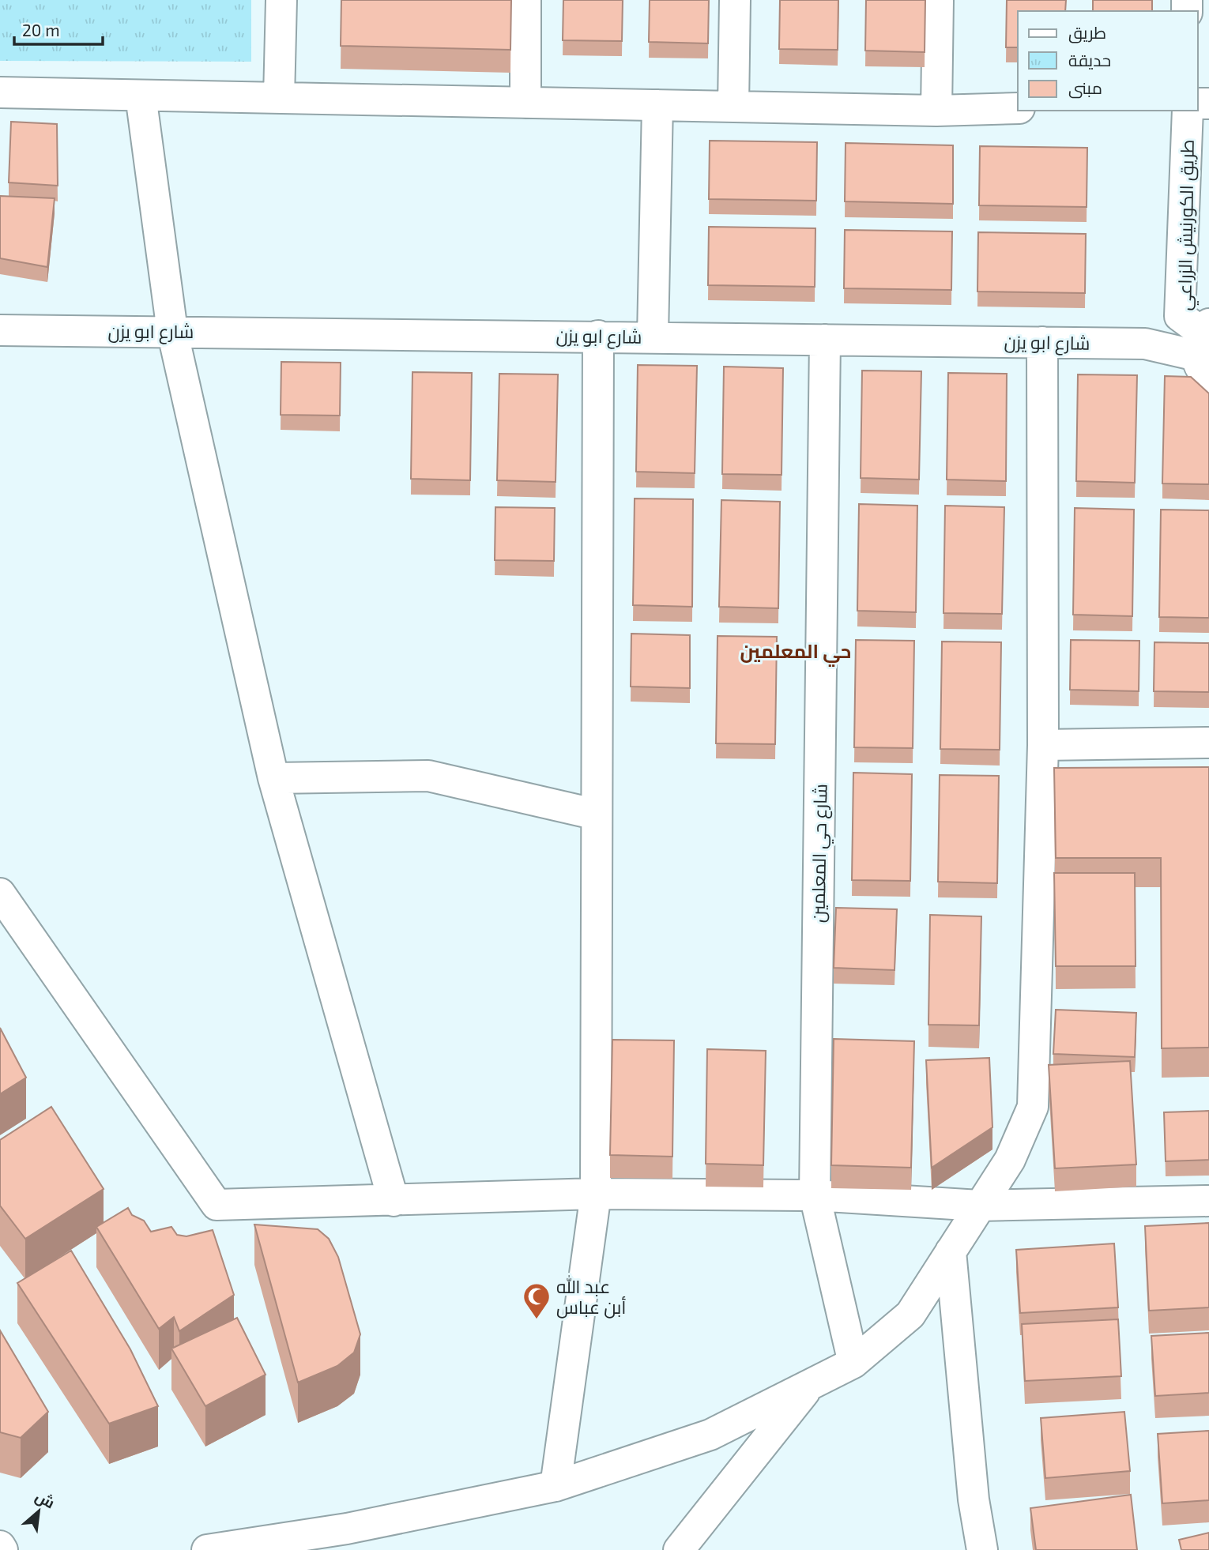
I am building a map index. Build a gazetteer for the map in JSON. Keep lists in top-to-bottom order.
{
  "streets": {
    "street": ["طريق الكورنيش الزراعي", "شارع ابو يزن", "شارع حي المعلمين"]
  },
  "crossings": [
    ["طريق الكورنيش الزراعي", "شارع ابو يزن"],
    ["شارع ابو يزن", "شارع حي المعلمين"]
  ],
  "districts": ["حي المعلمين"],
  "places": {
    "mosque": ["عبد الله أبن عباس"]
  },
  "legend": ["طريق", "حديقة", "مبنى"],
  "scale_bar": "20 m",
  "north": "top right"
}
